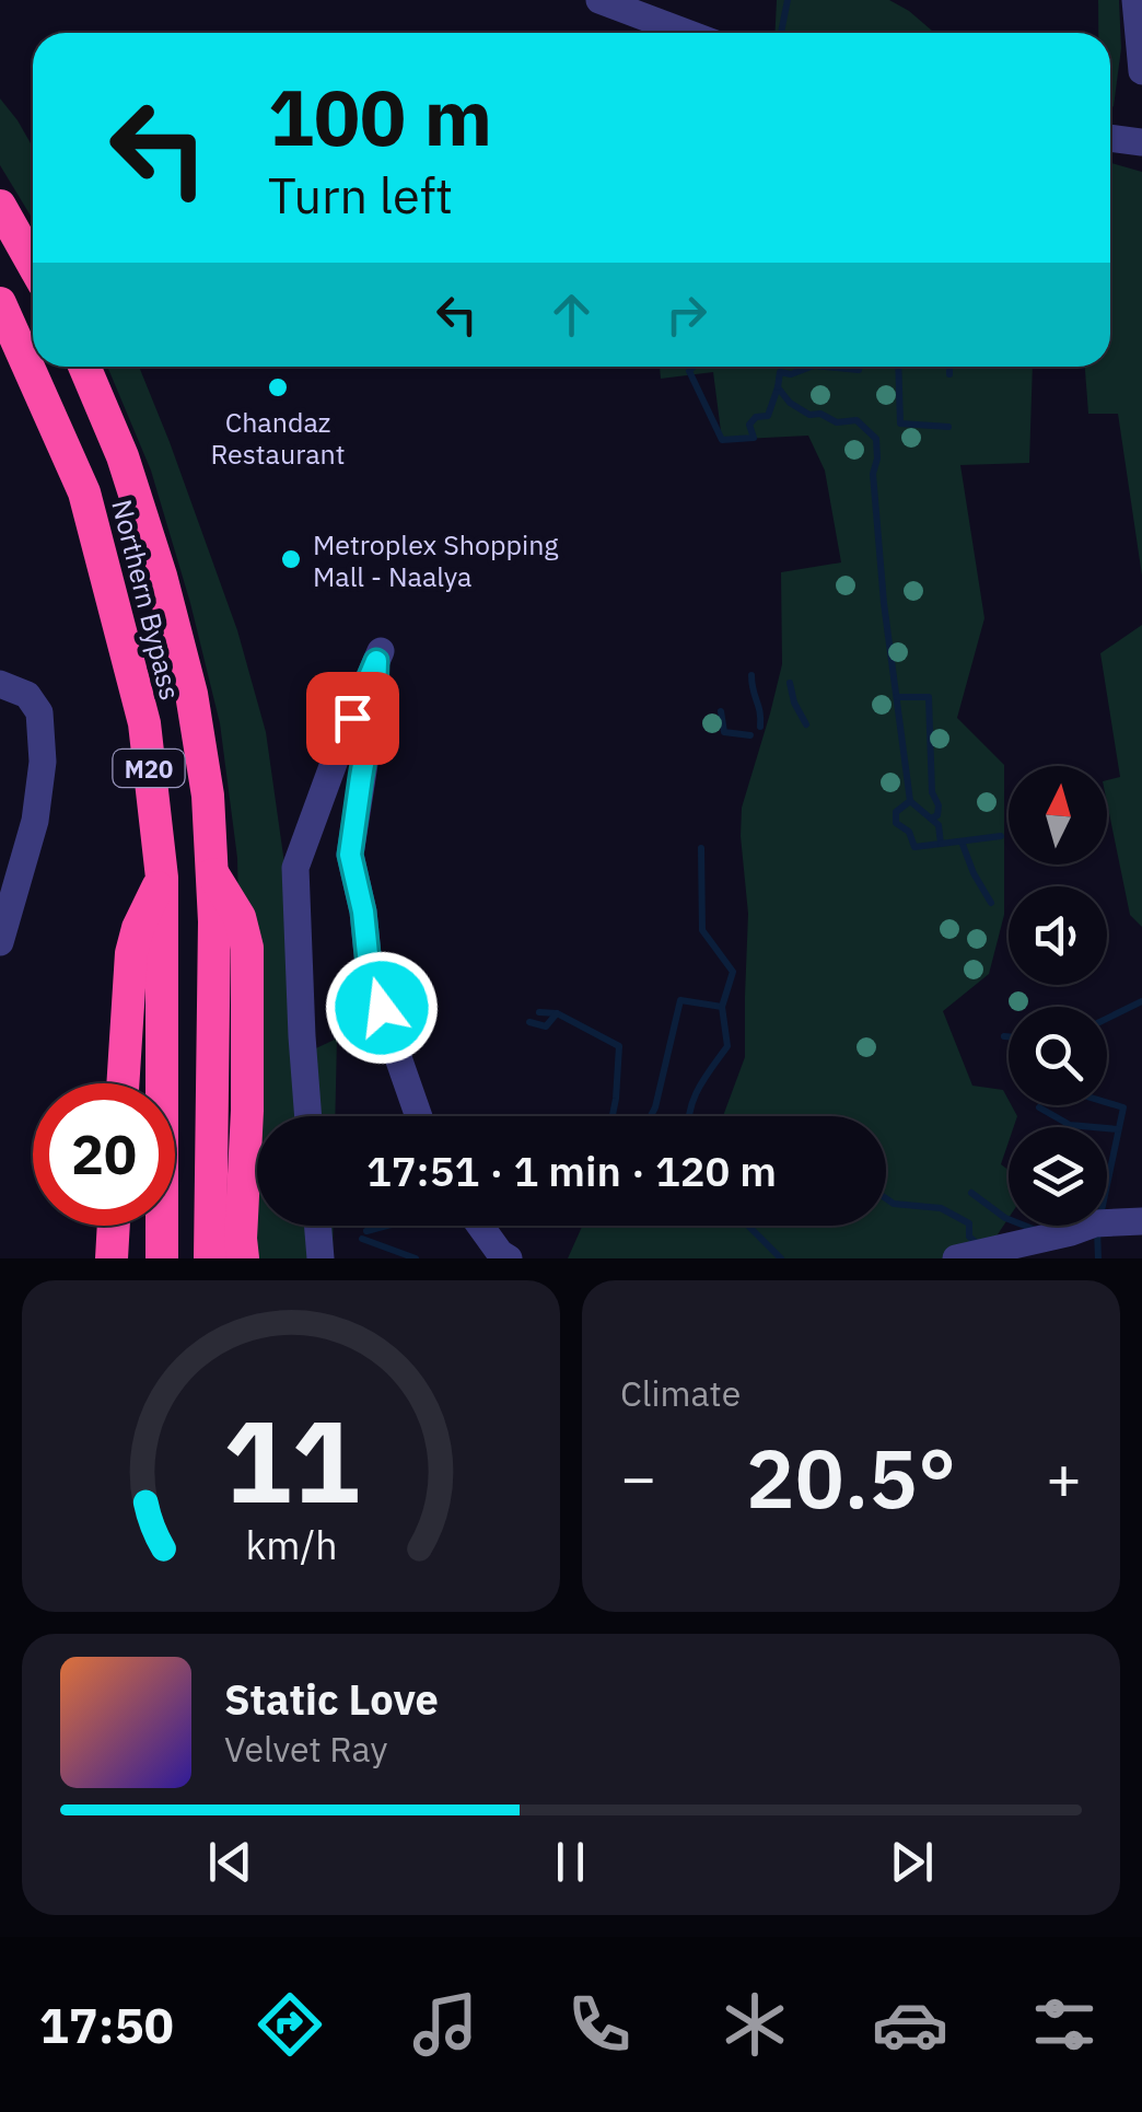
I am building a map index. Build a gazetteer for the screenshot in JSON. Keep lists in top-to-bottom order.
{
  "streets": {
    "highway": ["Northern Bypass", "M20"]
  },
  "places": ["Chandaz Restaurant", "Metroplex Shopping Mall - Naalya"],
  "north": "top",
  "page": {
    "turn": ["100 m", "Turn left"],
    "limit": "20",
    "trip": "17:51 · 1 min · 120 m",
    "tile": "Climate",
    "heat": ["−", "20.5°", "+"],
    "song": ["Static Love", "Velvet Ray"],
    "tabs": "17:50",
    "gauge": ["11", "km/h"]
  }
}
